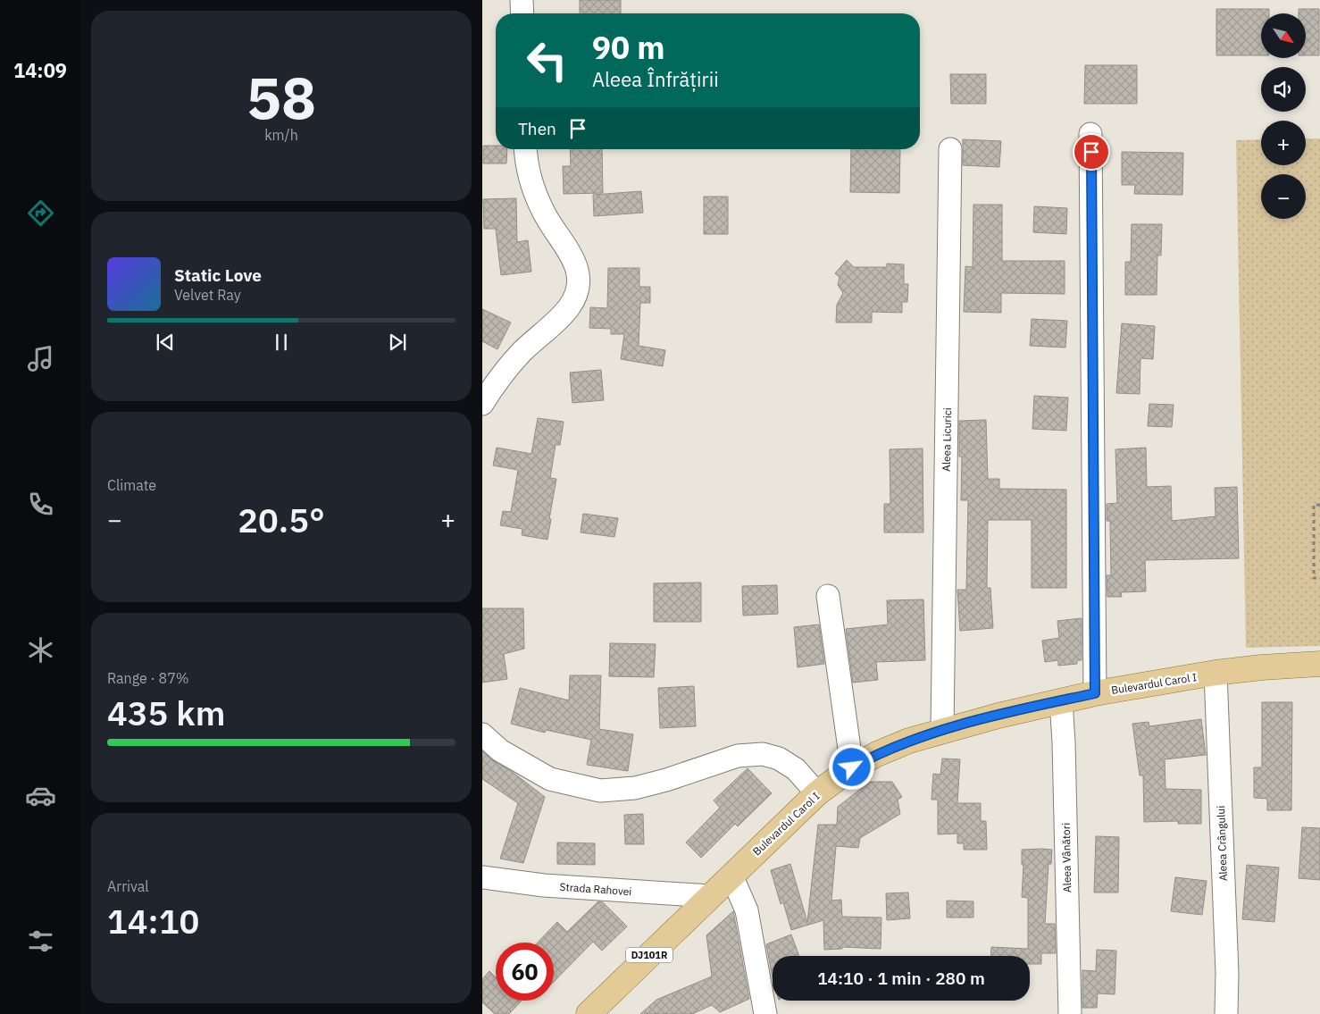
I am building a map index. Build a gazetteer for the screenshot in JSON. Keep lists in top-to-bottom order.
{
  "streets": {
    "main road": ["Bulevardul Carol I", "DJ101R"],
    "street": [
      "Aleea Licurici",
      "Aleea Crângului",
      "Aleea Vânători",
      "Strada Rahovei"
    ]
  },
  "crossings": [
    ["Aleea Licurici", "Bulevardul Carol I"],
    ["Bulevardul Carol I", "Aleea Crângului"],
    ["Bulevardul Carol I", "Aleea Vânători"],
    ["Bulevardul Carol I", "Strada Rahovei"]
  ],
  "north": "bottom right",
  "page": {
    "tabs": "14:09",
    "tile": [
      ["58", "km/h"],
      "Climate",
      ["Range · 87%", "435 km"],
      ["Arrival", "14:10"]
    ],
    "map_buttons": ["+", "−"],
    "turn": ["90 m", "Aleea Înfrățirii"],
    "then": "Then",
    "song": ["Static Love", "Velvet Ray"],
    "heat": ["−", "20.5°", "+"],
    "limit": "60",
    "trip": "14:10 · 1 min · 280 m"
  }
}
